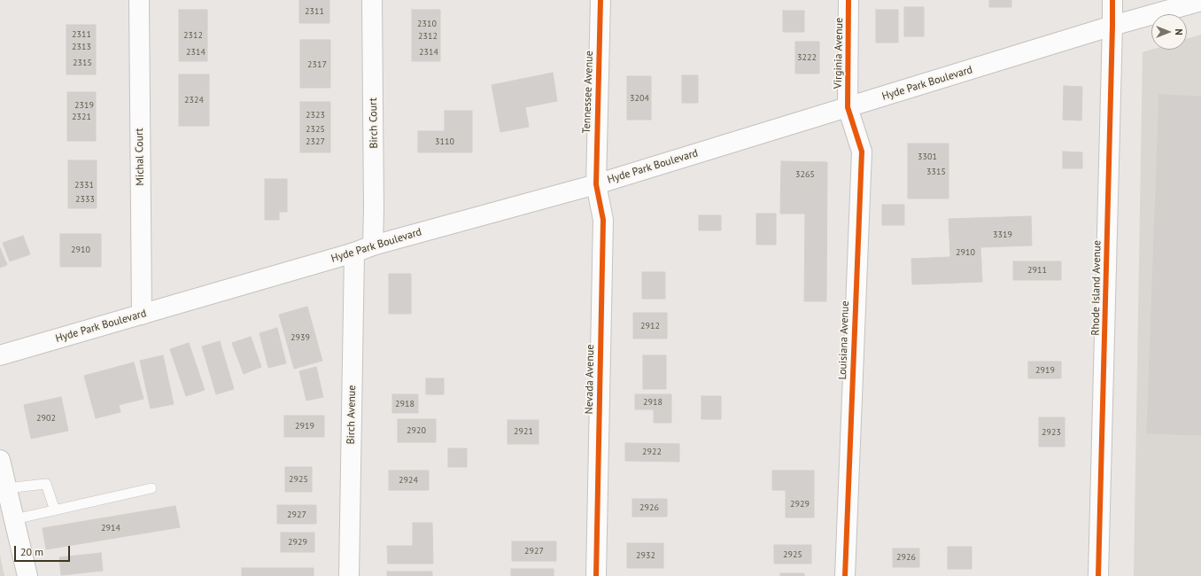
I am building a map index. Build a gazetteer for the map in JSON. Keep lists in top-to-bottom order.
{
  "streets": {
    "street": [
      "Virginia Avenue",
      "Hyde Park Boulevard",
      "Tennessee Avenue",
      "Birch Court",
      "Michal Court",
      "Rhode Island Avenue",
      "Louisiana Avenue",
      "Nevada Avenue",
      "Birch Avenue"
    ]
  },
  "crossings": [
    ["Virginia Avenue", "Hyde Park Boulevard"],
    ["Virginia Avenue", "Louisiana Avenue"],
    ["Hyde Park Boulevard", "Tennessee Avenue"],
    ["Hyde Park Boulevard", "Birch Court"],
    ["Hyde Park Boulevard", "Michal Court"],
    ["Hyde Park Boulevard", "Rhode Island Avenue"],
    ["Hyde Park Boulevard", "Louisiana Avenue"],
    ["Hyde Park Boulevard", "Nevada Avenue"],
    ["Hyde Park Boulevard", "Birch Avenue"],
    ["Tennessee Avenue", "Nevada Avenue"]
  ],
  "house_numbers": [
    "2311",
    "2310",
    "2311",
    "2312",
    "2312",
    "2313",
    "2314",
    "2314",
    "3222",
    "2315",
    "2317",
    "3204",
    "2324",
    "2319",
    "2323",
    "2321",
    "2325",
    "2327",
    "3110",
    "3301",
    "3315",
    "3265",
    "2331",
    "2333",
    "3319",
    "2910",
    "2910",
    "2911",
    "2912",
    "2939",
    "2919",
    "2918",
    "2918",
    "2902",
    "2919",
    "2920",
    "2921",
    "2923",
    "2922",
    "2925",
    "2924",
    "2929",
    "2926",
    "2927",
    "2914",
    "2929",
    "2927",
    "2925",
    "2932",
    "2926"
  ],
  "scale_bar": "20 m",
  "north": "right"
}
